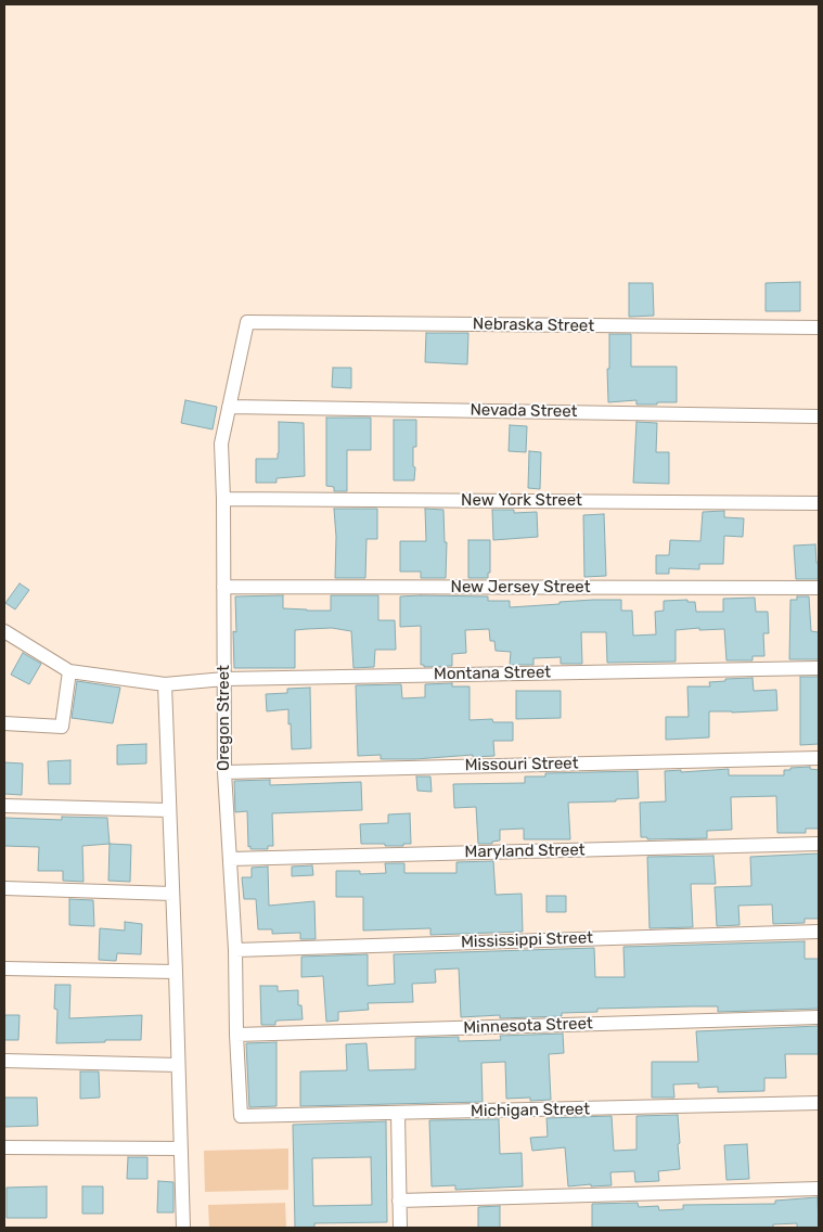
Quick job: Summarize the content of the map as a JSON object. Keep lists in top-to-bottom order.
{
  "streets": {
    "street": [
      "Nebraska Street",
      "Nevada Street",
      "New York Street",
      "New Jersey Street",
      "Montana Street",
      "Oregon Street",
      "Missouri Street",
      "Maryland Street",
      "Mississippi Street",
      "Minnesota Street",
      "Michigan Street"
    ]
  },
  "crossings": [
    ["Nebraska Street", "Oregon Street"],
    ["Nevada Street", "Oregon Street"],
    ["New York Street", "Oregon Street"],
    ["New Jersey Street", "Oregon Street"],
    ["Montana Street", "Oregon Street"],
    ["Oregon Street", "Missouri Street"],
    ["Oregon Street", "Maryland Street"],
    ["Oregon Street", "Mississippi Street"],
    ["Oregon Street", "Minnesota Street"],
    ["Oregon Street", "Michigan Street"]
  ]
}
